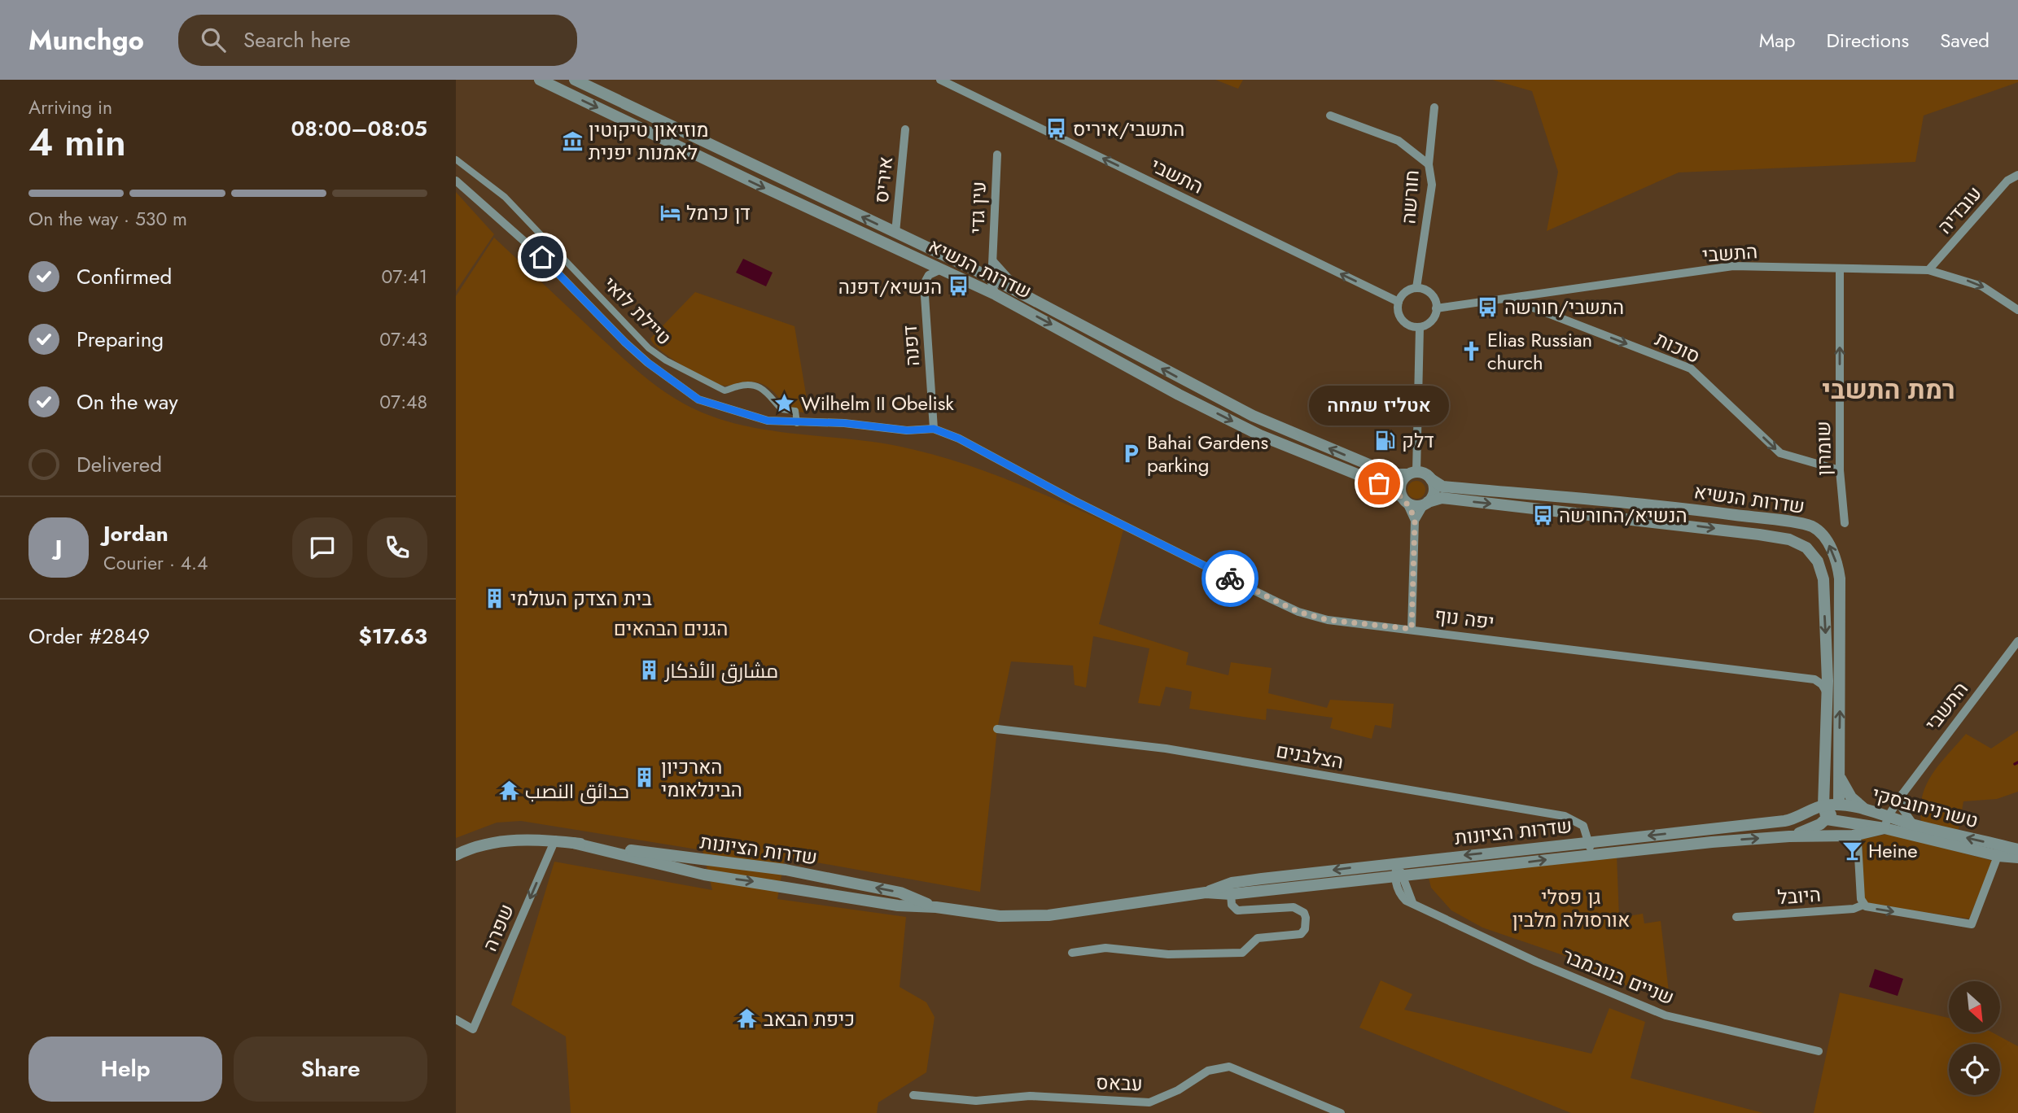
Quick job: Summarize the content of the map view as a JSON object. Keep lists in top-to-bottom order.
{
  "streets": {
    "street": [
      "התשבי",
      "איריס",
      "חורשה",
      "עין גדי",
      "עובדיה",
      "שדרות הנשיא",
      "טיילת לואי",
      "דפנה",
      "סוכות",
      "שומרון",
      "יפה נוף",
      "הצלבנים",
      "טשרניחובסקי",
      "שדרות הציונות",
      "היובל",
      "שפרה",
      "שניים בנובמבר",
      "עבאס"
    ]
  },
  "crossings": [
    ["התשבי", "חורשה"],
    ["התשבי", "עובדיה"],
    ["התשבי", "סוכות"],
    ["התשבי", "שומרון"],
    ["התשבי", "טשרניחובסקי"],
    ["איריס", "שדרות הנשיא"],
    ["עין גדי", "שדרות הנשיא"],
    ["שדרות הנשיא", "דפנה"],
    ["שדרות הנשיא", "טשרניחובסקי"],
    ["שדרות הנשיא", "שדרות הציונות"],
    ["טיילת לואי", "יפה נוף"],
    ["דפנה", "יפה נוף"],
    ["סוכות", "שומרון"],
    ["הצלבנים", "שדרות הציונות"],
    ["טשרניחובסקי", "שדרות הציונות"],
    ["שדרות הציונות", "שפרה"],
    ["שדרות הציונות", "שניים בנובמבר"]
  ],
  "one_way": ["סוכות", "שומרון", "שפרה"],
  "districts": ["רמת התשבי"],
  "parks": ["הגנים הבהאים", "גן פסלי אורסולה מלבין"],
  "places": {
    "bus stop": [
      "התשבי/איריס",
      "הנשיא/דפנה",
      "התשבי/חורשה",
      "הנשיא/החורשה"
    ],
    "museum": ["מוזיאון טיקוטין לאמנות יפנית"],
    "hotel": ["דן כרמל"],
    "church": ["Elias Russian church"],
    "place": ["Wilhelm II Obelisk"],
    "fuel station": ["דלק"],
    "parking": ["Bahai Gardens parking"],
    "other": ["אטליז שמחה"],
    "building": ["בית הצדק העולמי", "مشارق الأذكار", "הארכיון הבינלאומי"],
    "temple": ["حدائق النصب", "כיפת הבאב"],
    "bar": ["Heine"]
  },
  "north": "bottom right",
  "page": {
    "header": "Munchgo",
    "search": "Search here",
    "nav": ["Map", "Directions", "Saved"],
    "heading": ["4 min", "Arriving in", "08:00–08:05"],
    "panel": [
      "Jordan",
      "Courier · 4.4",
      "Order #2849",
      "$17.63"
    ],
    "bar": "On the way · 530 m",
    "list": [
      ["Confirmed", "07:41"],
      ["Preparing", "07:43"],
      ["On the way", "07:48"],
      "Delivered"
    ],
    "bubble": "אטליז שמחה",
    "round": "J",
    "buttons": ["Help", "Share"]
  }
}
